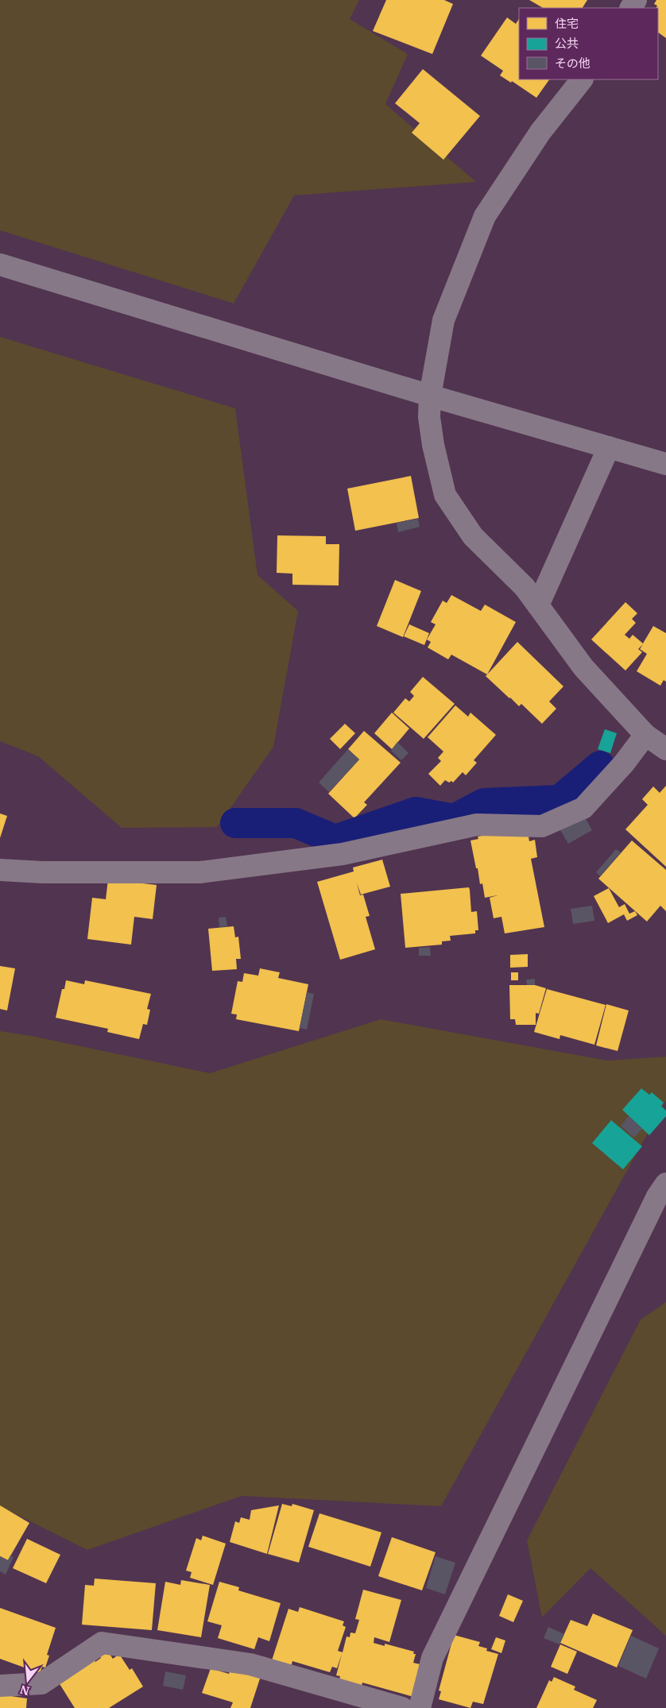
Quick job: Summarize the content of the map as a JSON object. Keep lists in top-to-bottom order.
{
  "legend": ["住宅", "公共", "その他"],
  "north": "bottom"
}
